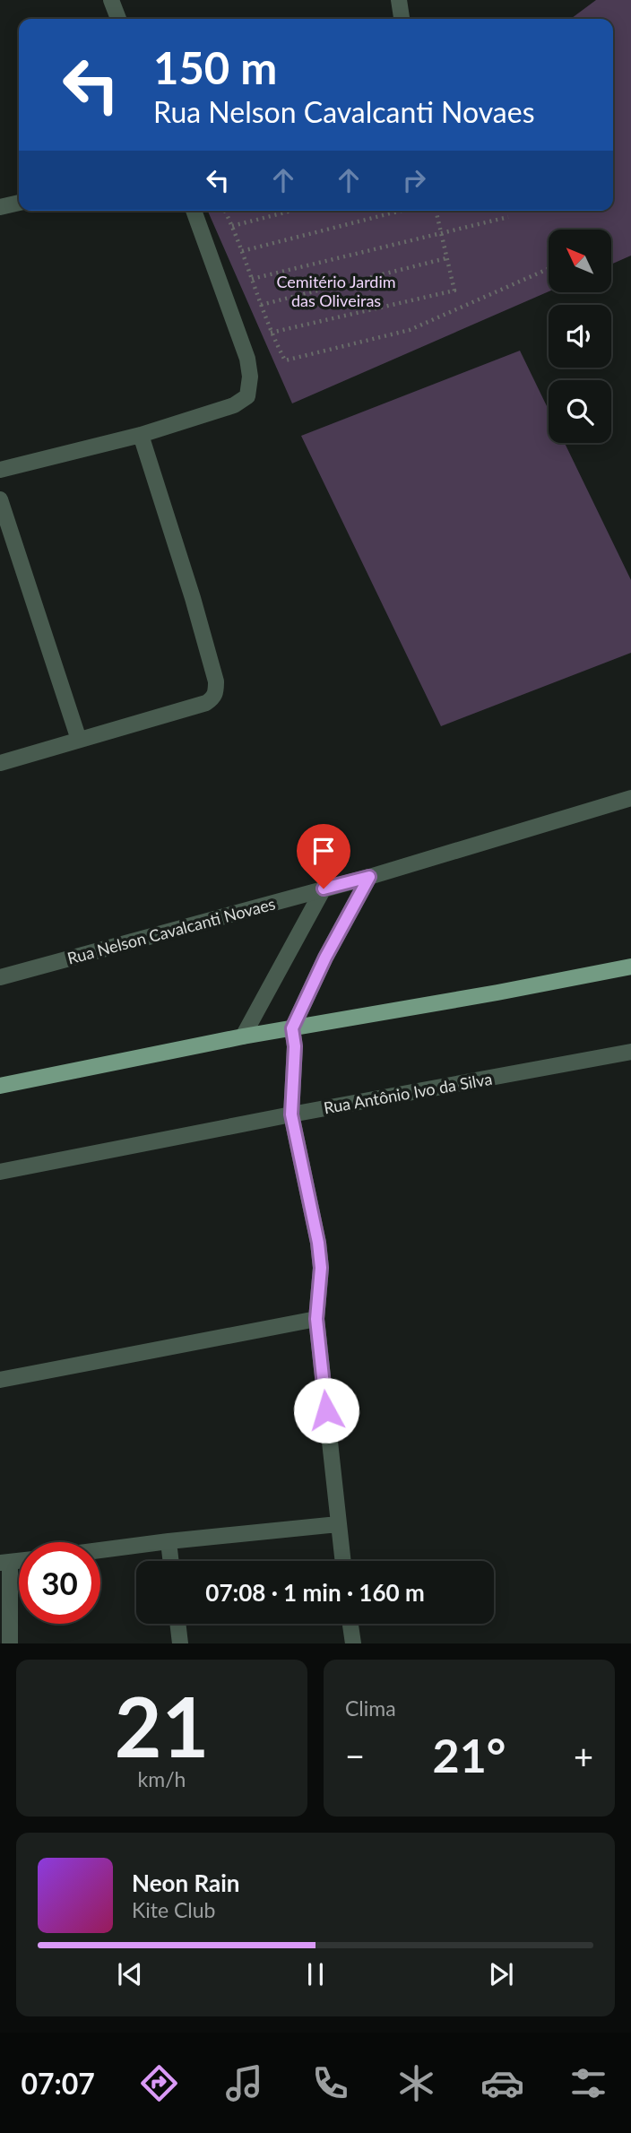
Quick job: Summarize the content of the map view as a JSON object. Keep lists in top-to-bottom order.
{
  "streets": {
    "street": ["Rua Nelson Cavalcanti Novaes", "Rua Antônio Ivo da Silva"]
  },
  "parks": ["Cemitério Jardim das Oliveiras"],
  "north": "top left",
  "page": {
    "turn": ["150 m", "Rua Nelson Cavalcanti Novaes"],
    "limit": "30",
    "trip": "07:08 · 1 min · 160 m",
    "tile": [
      ["21", "km/h"],
      "Clima"
    ],
    "heat": ["−", "21°", "+"],
    "song": ["Neon Rain", "Kite Club"],
    "tabs": "07:07"
  }
}
